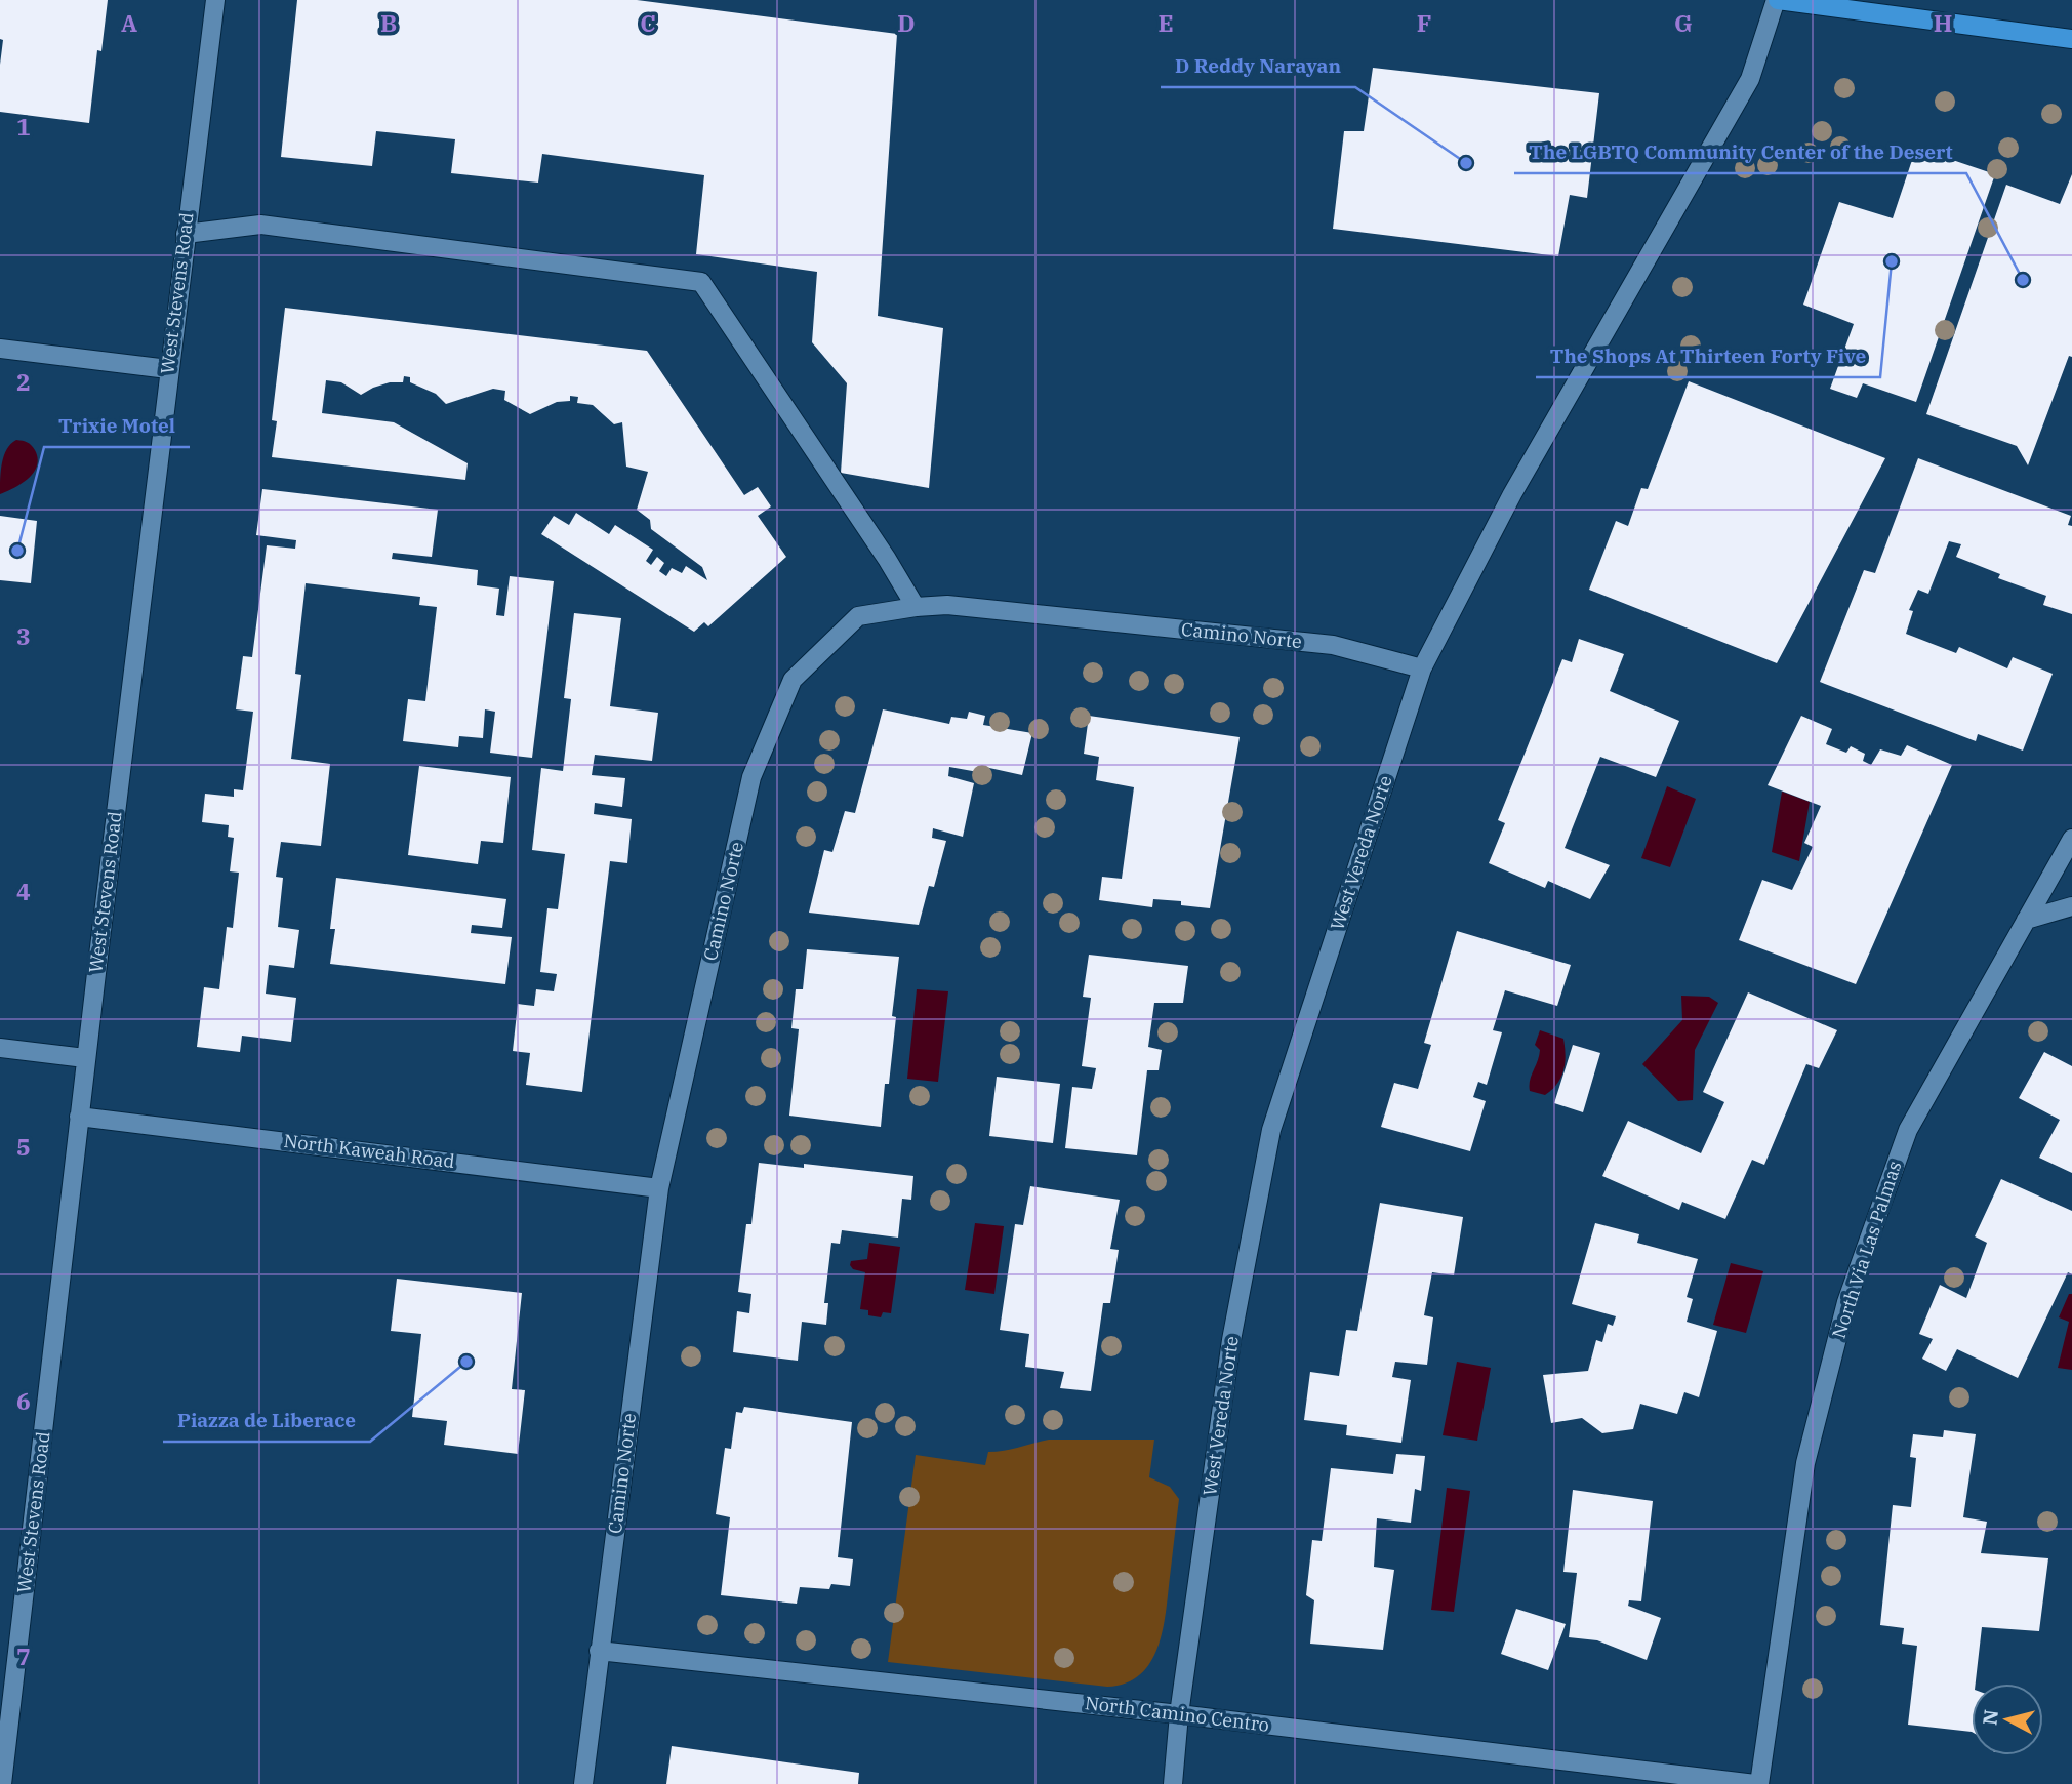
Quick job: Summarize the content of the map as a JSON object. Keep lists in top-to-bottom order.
{
  "streets": {
    "street": [
      "West Stevens Road",
      "Camino Norte",
      "West Vereda Norte",
      "North Kaweah Road",
      "North Via Las Palmas",
      "North Camino Centro"
    ]
  },
  "crossings": [
    ["West Stevens Road", "North Kaweah Road"],
    ["Camino Norte", "West Vereda Norte"],
    ["Camino Norte", "North Kaweah Road"],
    ["Camino Norte", "North Camino Centro"],
    ["West Vereda Norte", "North Camino Centro"],
    ["North Via Las Palmas", "North Camino Centro"]
  ],
  "places": [
    "D Reddy Narayan",
    "The Shops At Thirteen Forty Five",
    "The LGBTQ Community Center of the Desert",
    "Trixie Motel",
    "Piazza de Liberace"
  ],
  "north": "left",
  "grid": {
    "columns": [
      "A",
      "B",
      "C",
      "D",
      "E",
      "F",
      "G",
      "H"
    ],
    "rows": [
      "1",
      "2",
      "3",
      "4",
      "5",
      "6",
      "7"
    ]
  }
}
